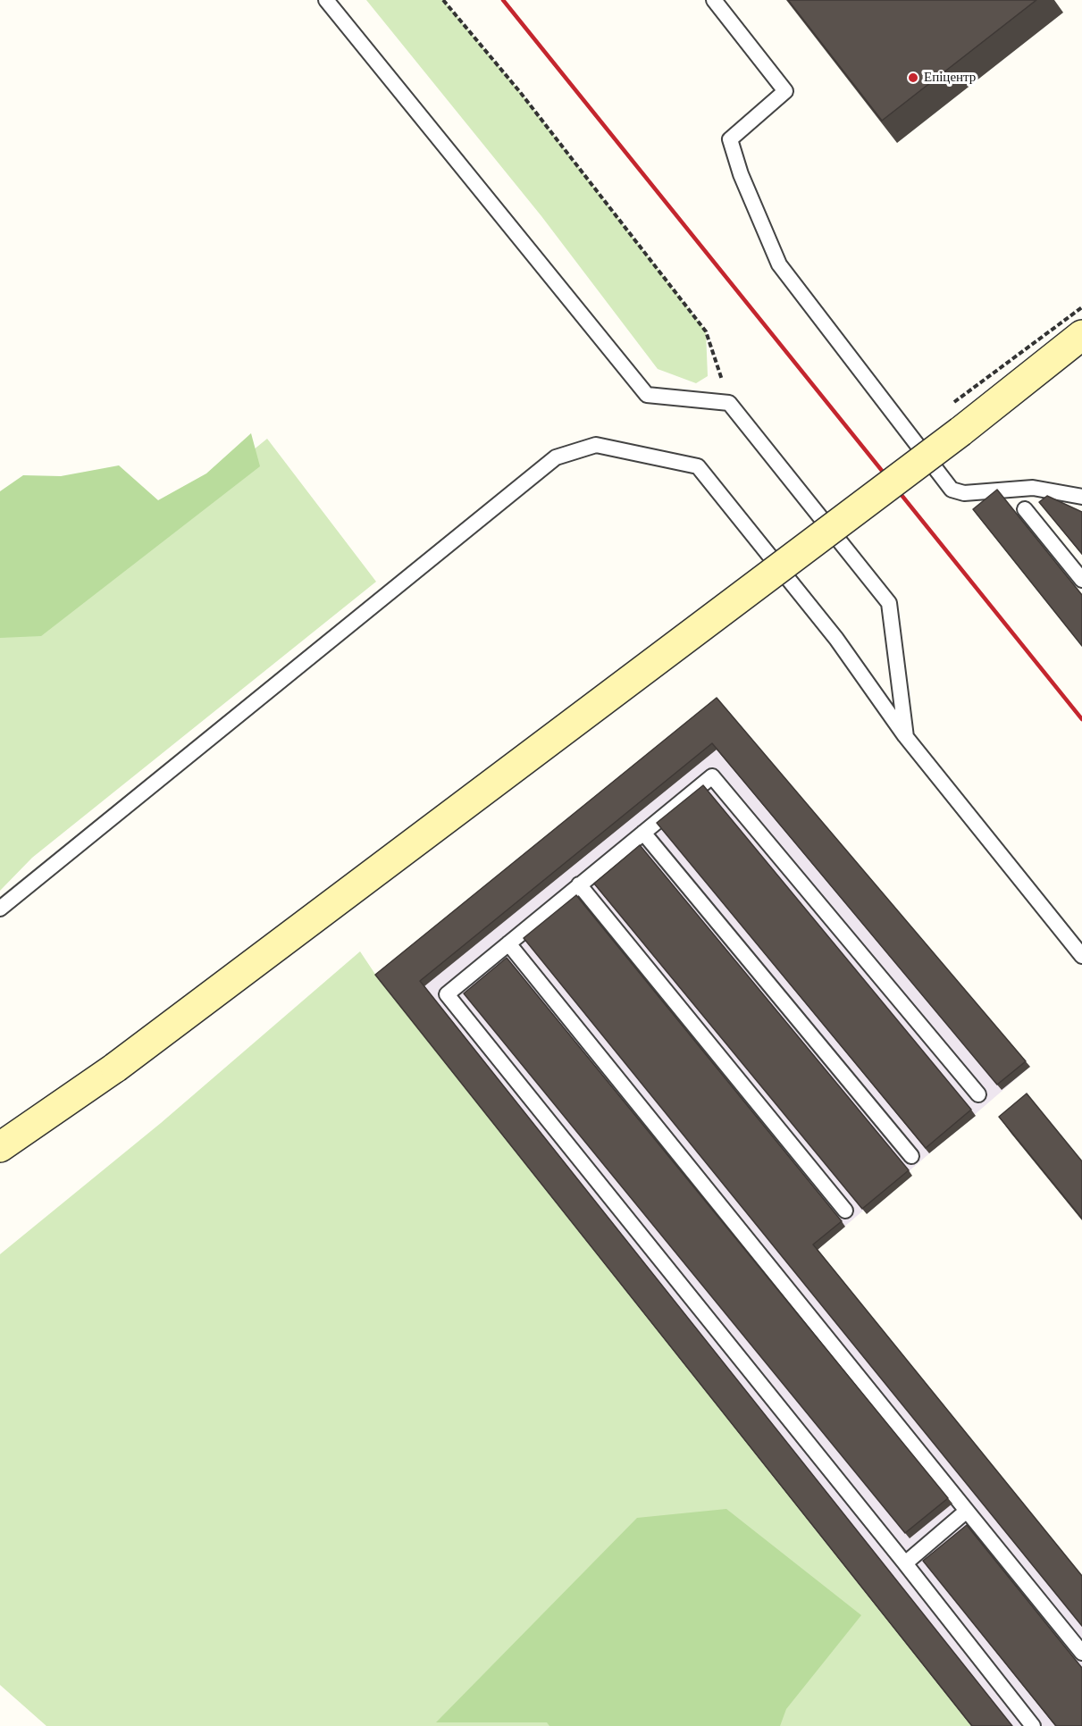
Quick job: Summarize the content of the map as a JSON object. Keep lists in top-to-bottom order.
{
  "places": ["Епіцентр"]
}
